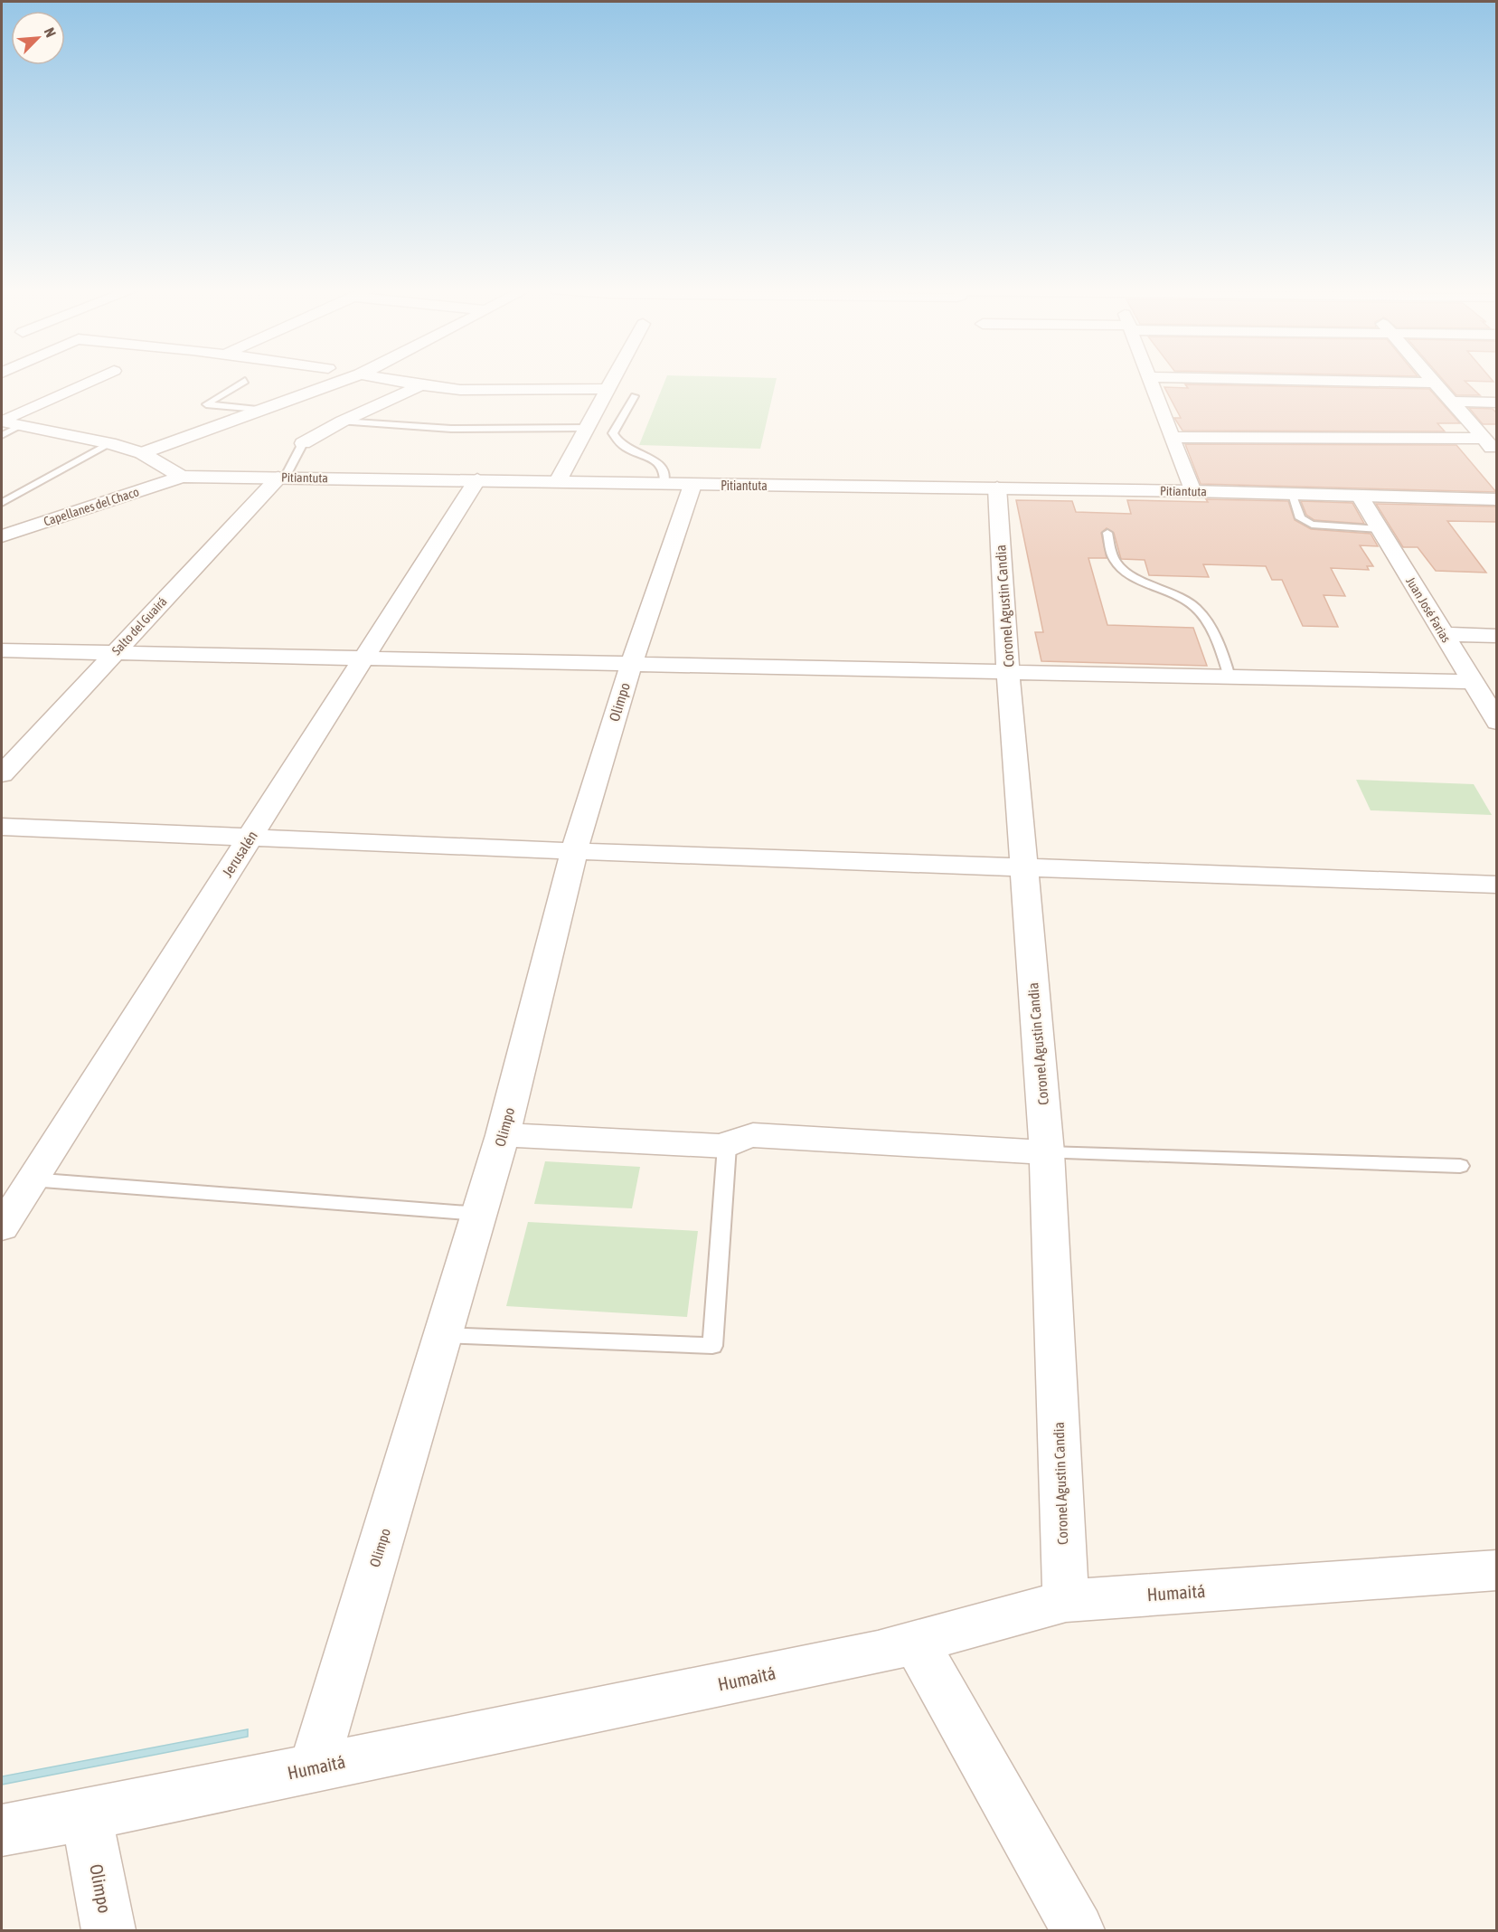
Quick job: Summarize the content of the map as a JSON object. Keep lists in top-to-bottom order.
{
  "streets": {
    "street": [
      "Pitiantuta",
      "Capellanes del Chaco",
      "Coronel Agustin Candia",
      "Juan José Farias",
      "Salto del Guairá",
      "Olimpo",
      "Jerusalén",
      "Humaitá"
    ]
  },
  "crossings": [
    ["Pitiantuta", "Capellanes del Chaco"],
    ["Pitiantuta", "Coronel Agustin Candia"],
    ["Pitiantuta", "Juan José Farias"],
    ["Pitiantuta", "Salto del Guairá"],
    ["Pitiantuta", "Olimpo"],
    ["Pitiantuta", "Jerusalén"],
    ["Coronel Agustin Candia", "Humaitá"],
    ["Olimpo", "Humaitá"]
  ],
  "north": "top right"
}
